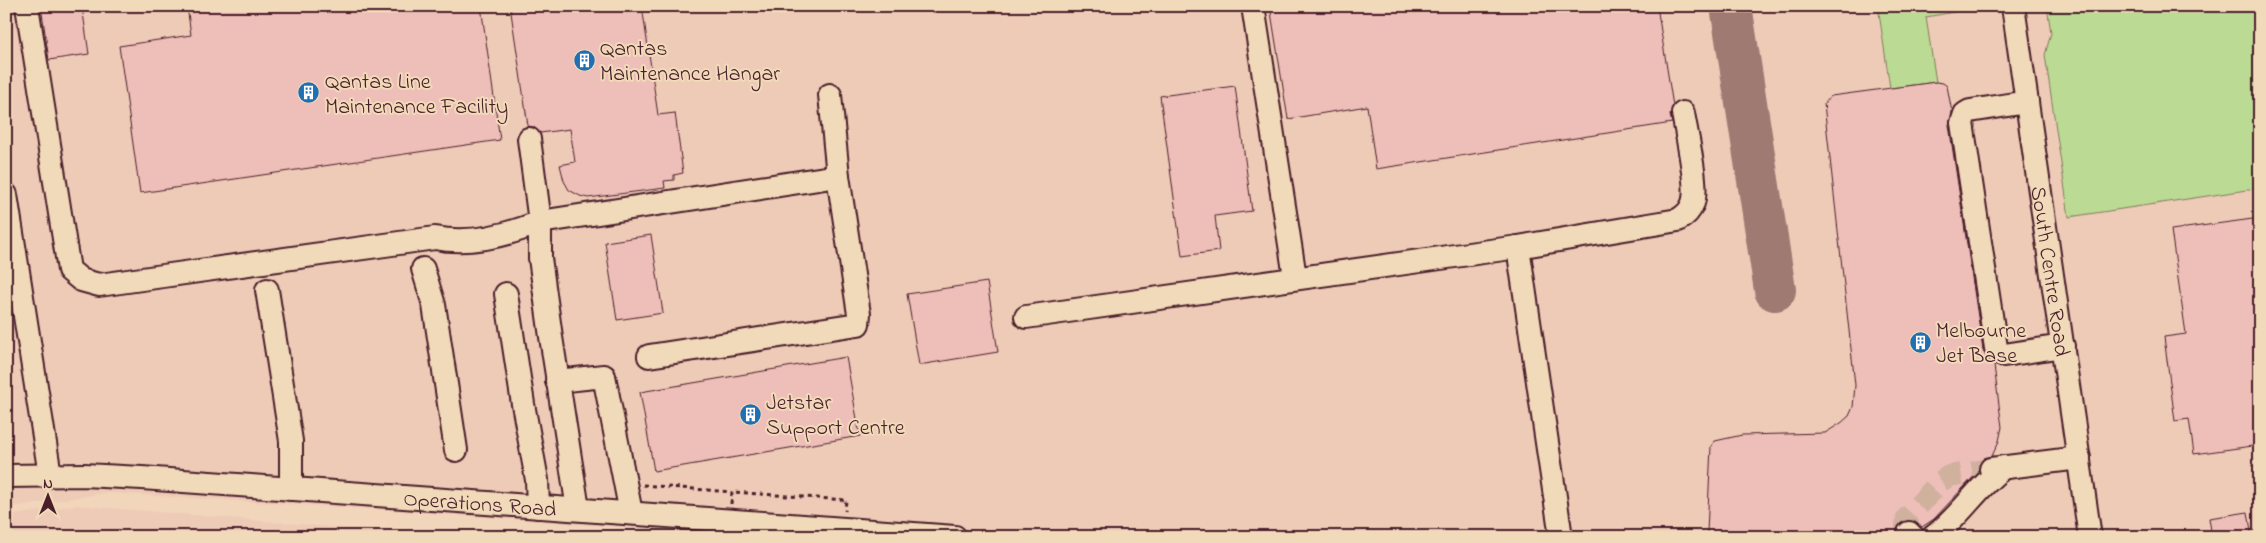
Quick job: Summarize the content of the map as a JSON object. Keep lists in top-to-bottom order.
{
  "streets": {
    "street": ["South Centre Road", "Operations Road"]
  },
  "places": {
    "building": [
      "Qantas Maintenance Hangar",
      "Qantas Line Maintenance Facility",
      "Melbourne Jet Base",
      "Jetstar Support Centre"
    ]
  },
  "north": "top"
}
